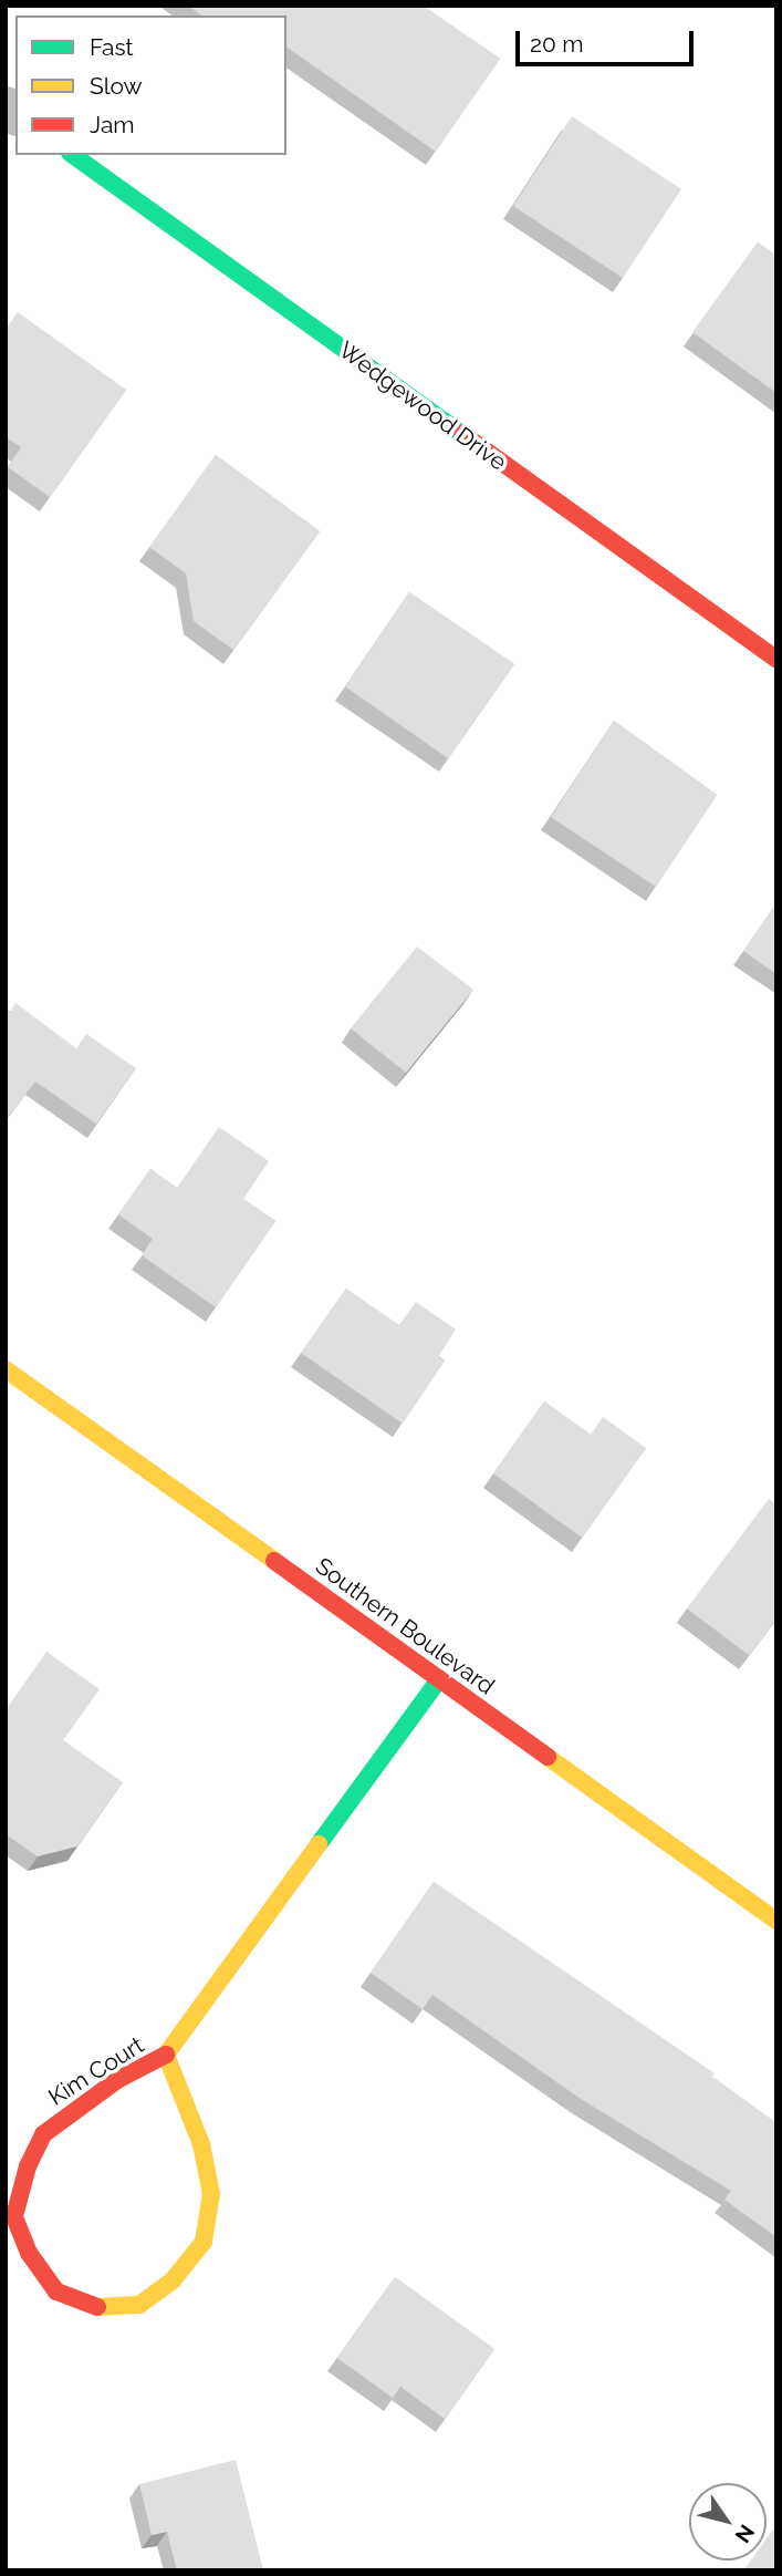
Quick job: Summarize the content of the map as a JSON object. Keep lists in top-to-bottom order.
{
  "streets": {
    "street": ["Wedgewood Drive", "Southern Boulevard", "Kim Court"]
  },
  "crossings": [
    ["Southern Boulevard", "Kim Court"]
  ],
  "legend": ["Fast", "Slow", "Jam"],
  "scale_bar": "20 m",
  "north": "bottom right"
}
